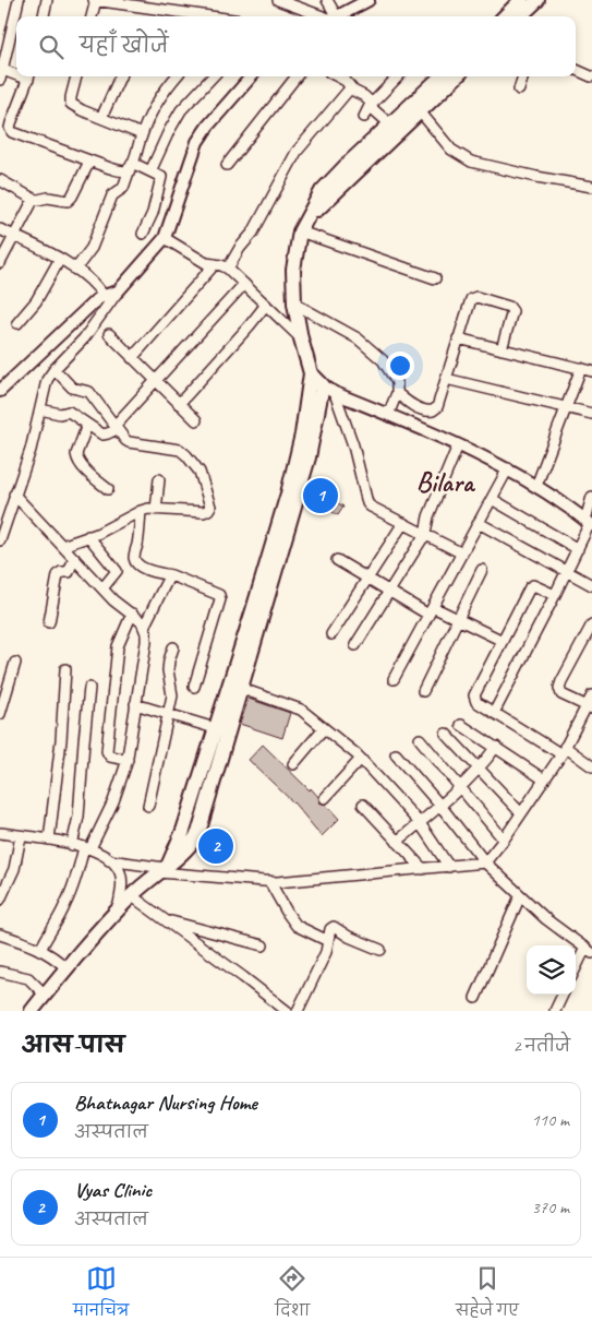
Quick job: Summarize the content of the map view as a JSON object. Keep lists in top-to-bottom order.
{
  "districts": ["Bilara"],
  "page": {
    "search": "यहाँ खोजें",
    "pins": ["1", "2"],
    "heading": ["आस-पास", "2 नतीजे"],
    "list": [
      {
        "mark": "1",
        "name": "Bhatnagar Nursing Home",
        "note": "अस्पताल",
        "value": "110 m"
      },
      {
        "mark": "2",
        "name": "Vyas Clinic",
        "note": "अस्पताल",
        "value": "370 m"
      }
    ],
    "nav": ["मानचित्र", "दिशा", "सहेजे गए"]
  }
}
